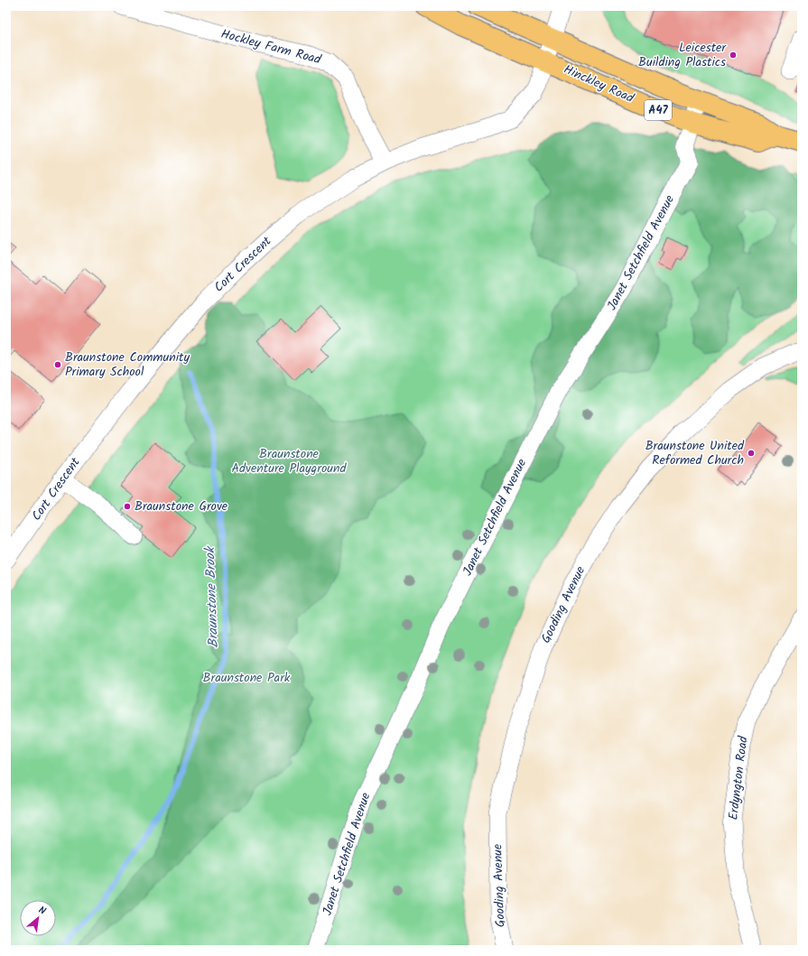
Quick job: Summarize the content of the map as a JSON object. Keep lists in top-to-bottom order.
{
  "streets": {
    "main road": ["Hinckley Road", "A47"],
    "street": [
      "Hockley Farm Road",
      "Janet Setchfield Avenue",
      "Cort Crescent",
      "Gooding Avenue",
      "Erdyngton Road"
    ]
  },
  "crossings": [
    ["Hockley Farm Road", "Cort Crescent"],
    ["Hinckley Road", "Janet Setchfield Avenue"],
    ["Hinckley Road", "Cort Crescent"]
  ],
  "water": ["Braunstone Brook"],
  "parks": ["Braunstone Adventure Playground", "Braunstone Park"],
  "places": [
    "Leicester Building Plastics",
    "Braunstone Community Primary School",
    "Braunstone United Reformed Church",
    "Braunstone Grove"
  ],
  "north": "top right"
}
